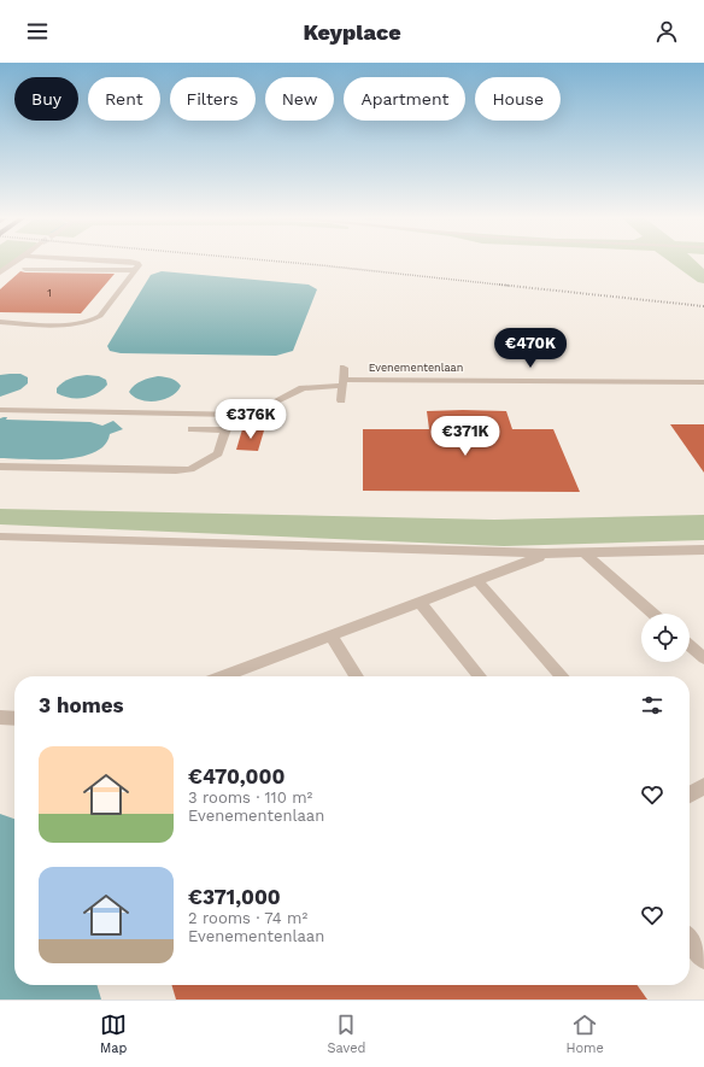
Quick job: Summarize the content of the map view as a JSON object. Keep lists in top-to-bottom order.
{
  "streets": {
    "street": ["Evenementenlaan"]
  },
  "house_numbers": ["1"],
  "page": {
    "header": "Keyplace",
    "chip": [
      "Buy",
      "Rent",
      "Filters",
      "New",
      "Apartment",
      "House"
    ],
    "price": ["€470K", "€376K", "€371K"],
    "heading": "3 homes",
    "list": [
      {
        "name": "€470,000",
        "note": "3 rooms · 110 m² · Evenementenlaan"
      },
      {
        "name": "€371,000",
        "note": "2 rooms · 74 m² · Evenementenlaan"
      }
    ],
    "tabs": ["Map", "Saved", "Home"]
  }
}
